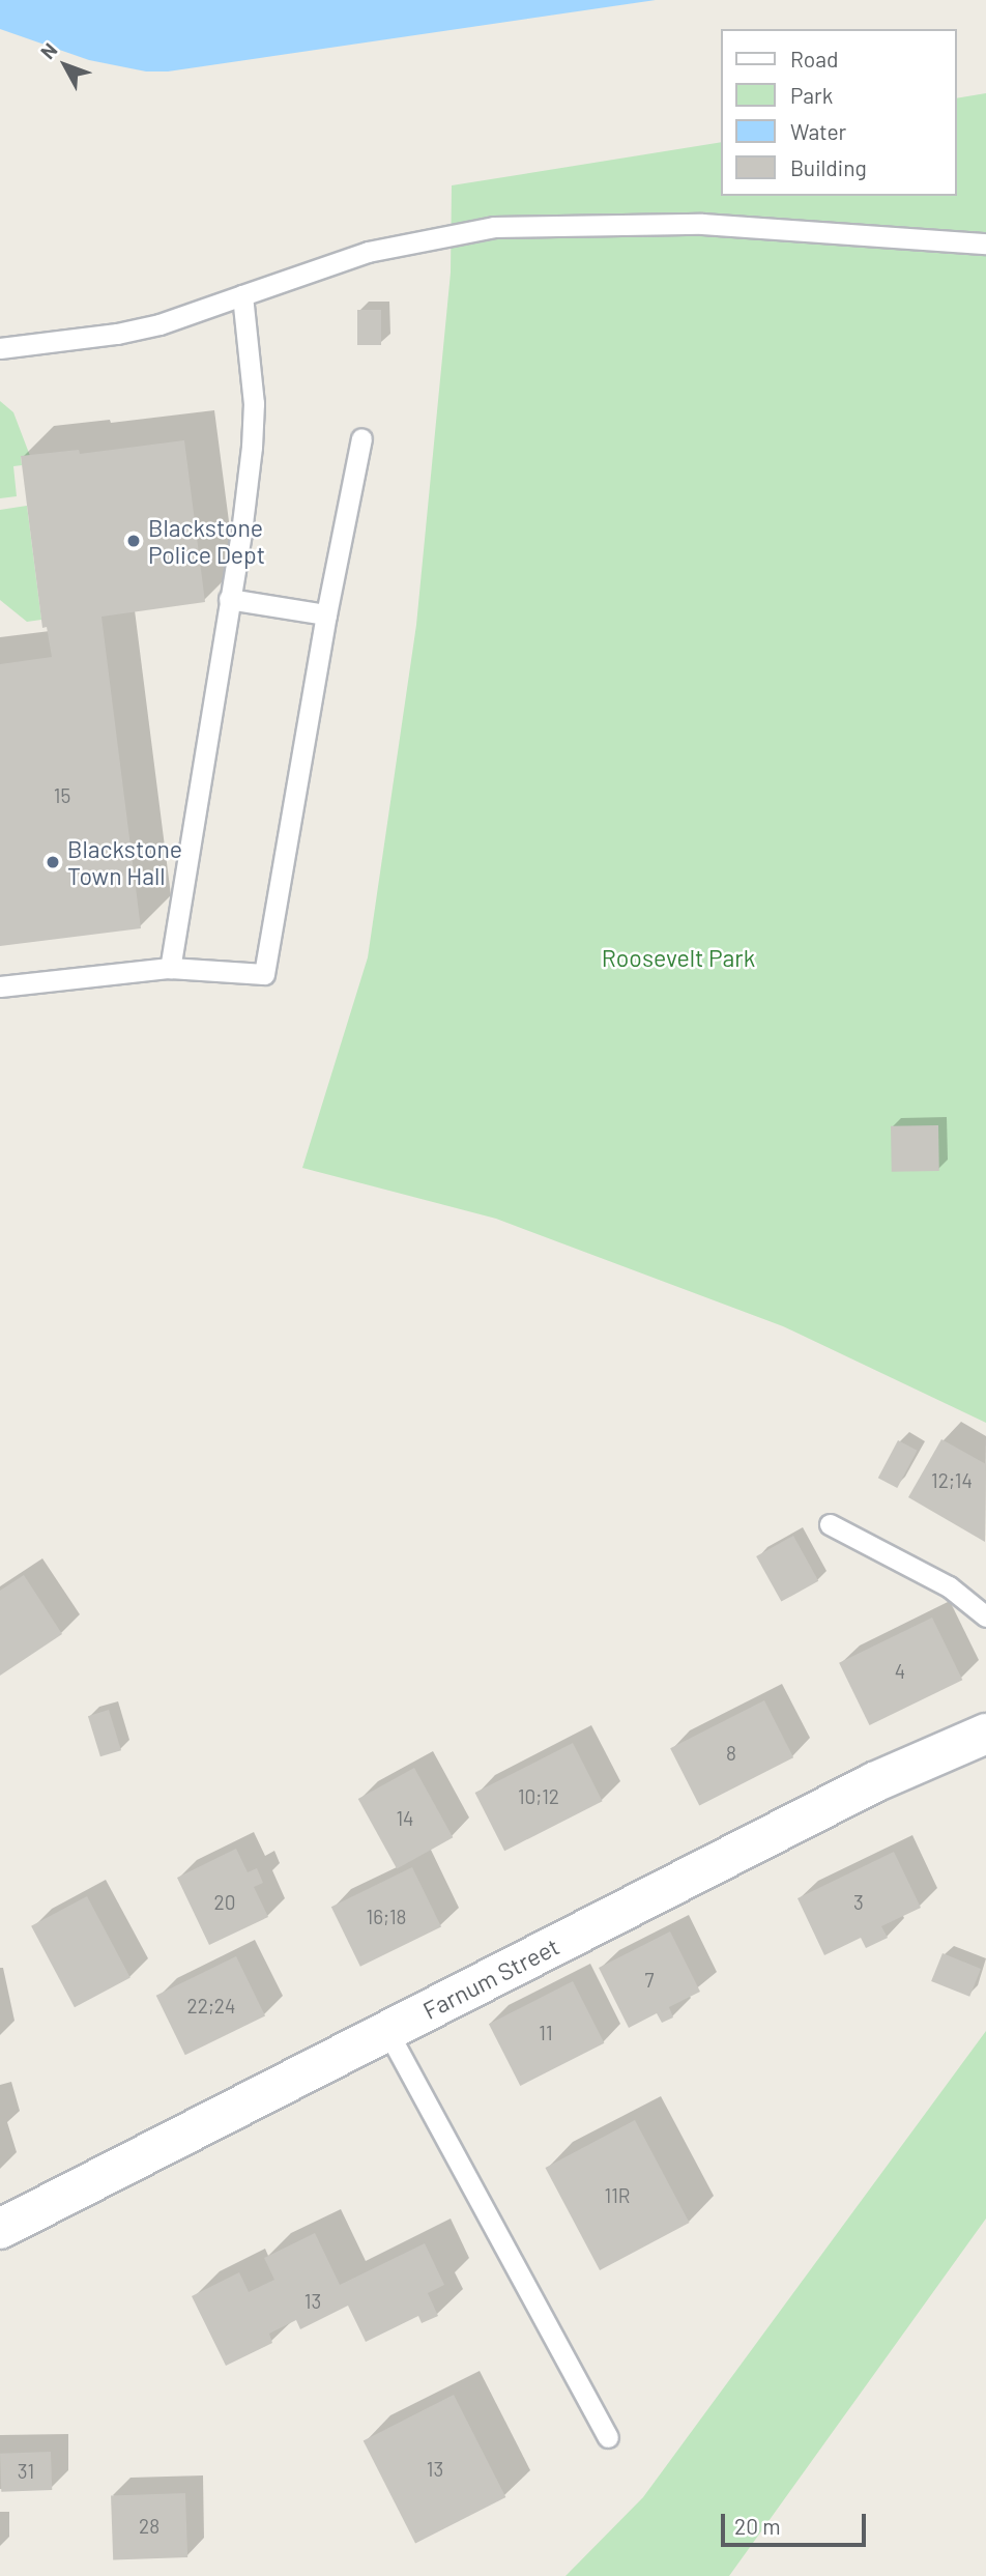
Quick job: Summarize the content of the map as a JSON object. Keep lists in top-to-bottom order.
{
  "streets": {
    "street": ["Farnum Street"]
  },
  "parks": ["Roosevelt Park"],
  "places": ["Blackstone Police Dept", "Blackstone Town Hall"],
  "house_numbers": [
    "15",
    "12;14",
    "4",
    "8",
    "10;12",
    "14",
    "20",
    "3",
    "16;18",
    "7",
    "22;24",
    "11",
    "11R",
    "13",
    "13",
    "31",
    "28"
  ],
  "legend": [
    "Road",
    "Park",
    "Water",
    "Building"
  ],
  "scale_bar": "20 m",
  "north": "top left"
}
